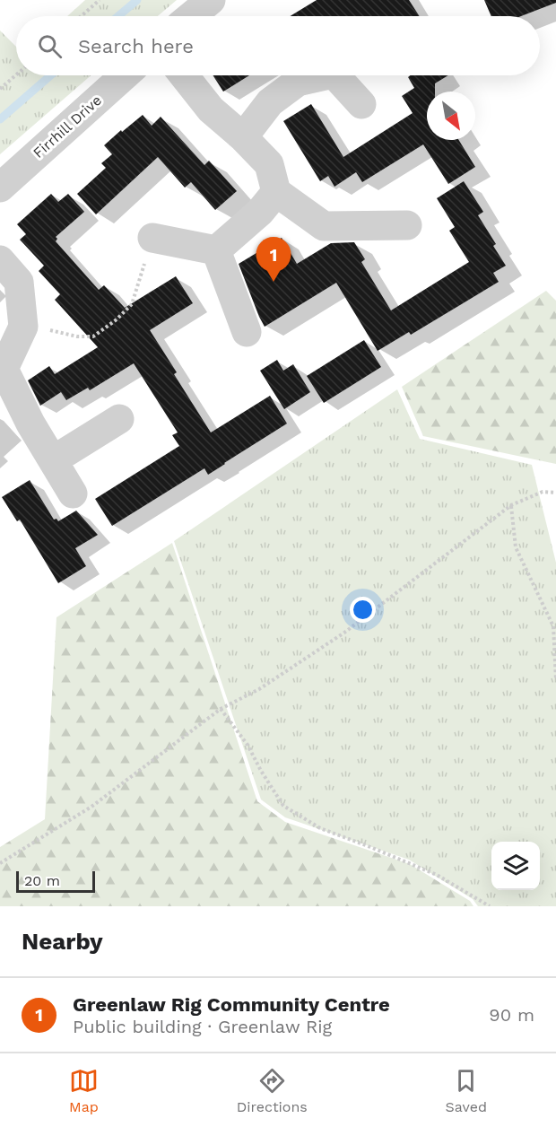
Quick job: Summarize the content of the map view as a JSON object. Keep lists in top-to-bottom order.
{
  "streets": {
    "street": ["Firrhill Drive"]
  },
  "scale_bar": "20 m",
  "north": "bottom right",
  "page": {
    "search": "Search here",
    "pins": "1",
    "scale": "20 m",
    "heading": "Nearby",
    "list": [
      {
        "mark": "1",
        "name": "Greenlaw Rig Community Centre",
        "note": "Public building · Greenlaw Rig",
        "value": "90 m"
      }
    ],
    "nav": ["Map", "Directions", "Saved"]
  }
}
